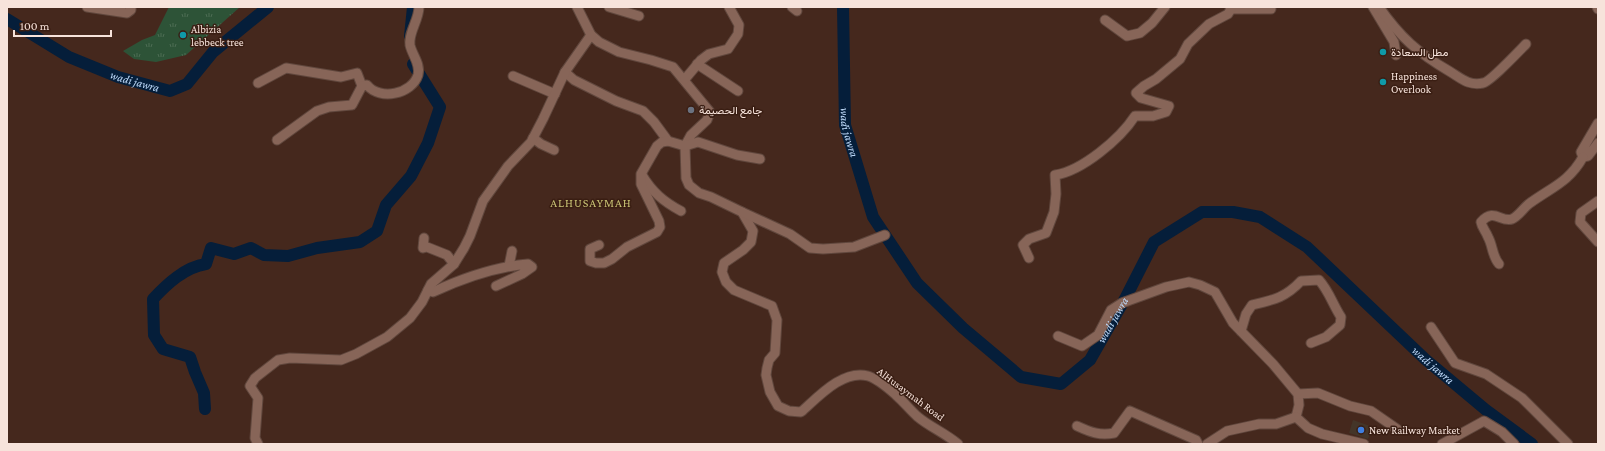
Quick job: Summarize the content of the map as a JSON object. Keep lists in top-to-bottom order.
{
  "streets": {
    "street": ["AlHusaymah Road"]
  },
  "districts": ["ALHUSAYMAH"],
  "water": ["wadi jawra"],
  "places": [
    "Albizia lebbeck tree",
    "مطل السعادة",
    "Happiness Overlook",
    "جامع الحصيمة",
    "New Railway Market"
  ],
  "scale_bar": "100 m"
}
